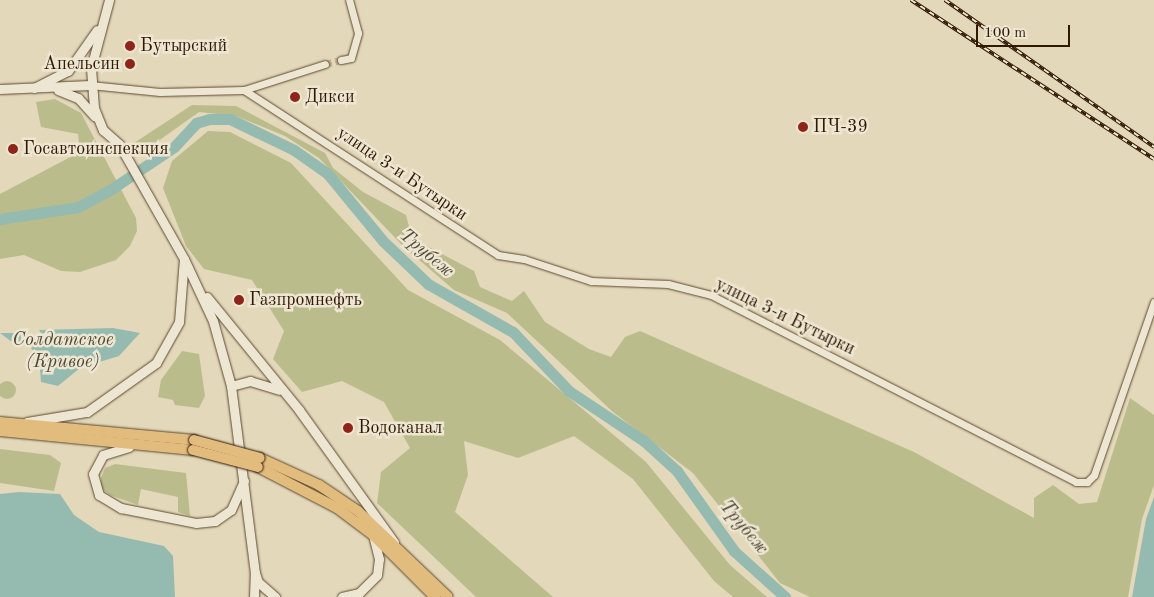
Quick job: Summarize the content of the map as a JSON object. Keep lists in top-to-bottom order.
{
  "streets": {
    "street": ["улица 3-и Бутырки"]
  },
  "water": ["Трубеж", "Солдатское (Кривое)"],
  "places": [
    "Бутырский",
    "Апельсин",
    "Дикси",
    "ПЧ-39",
    "Госавтоинспекция",
    "Газпромнефть",
    "Водоканал"
  ],
  "scale_bar": "100 m"
}
